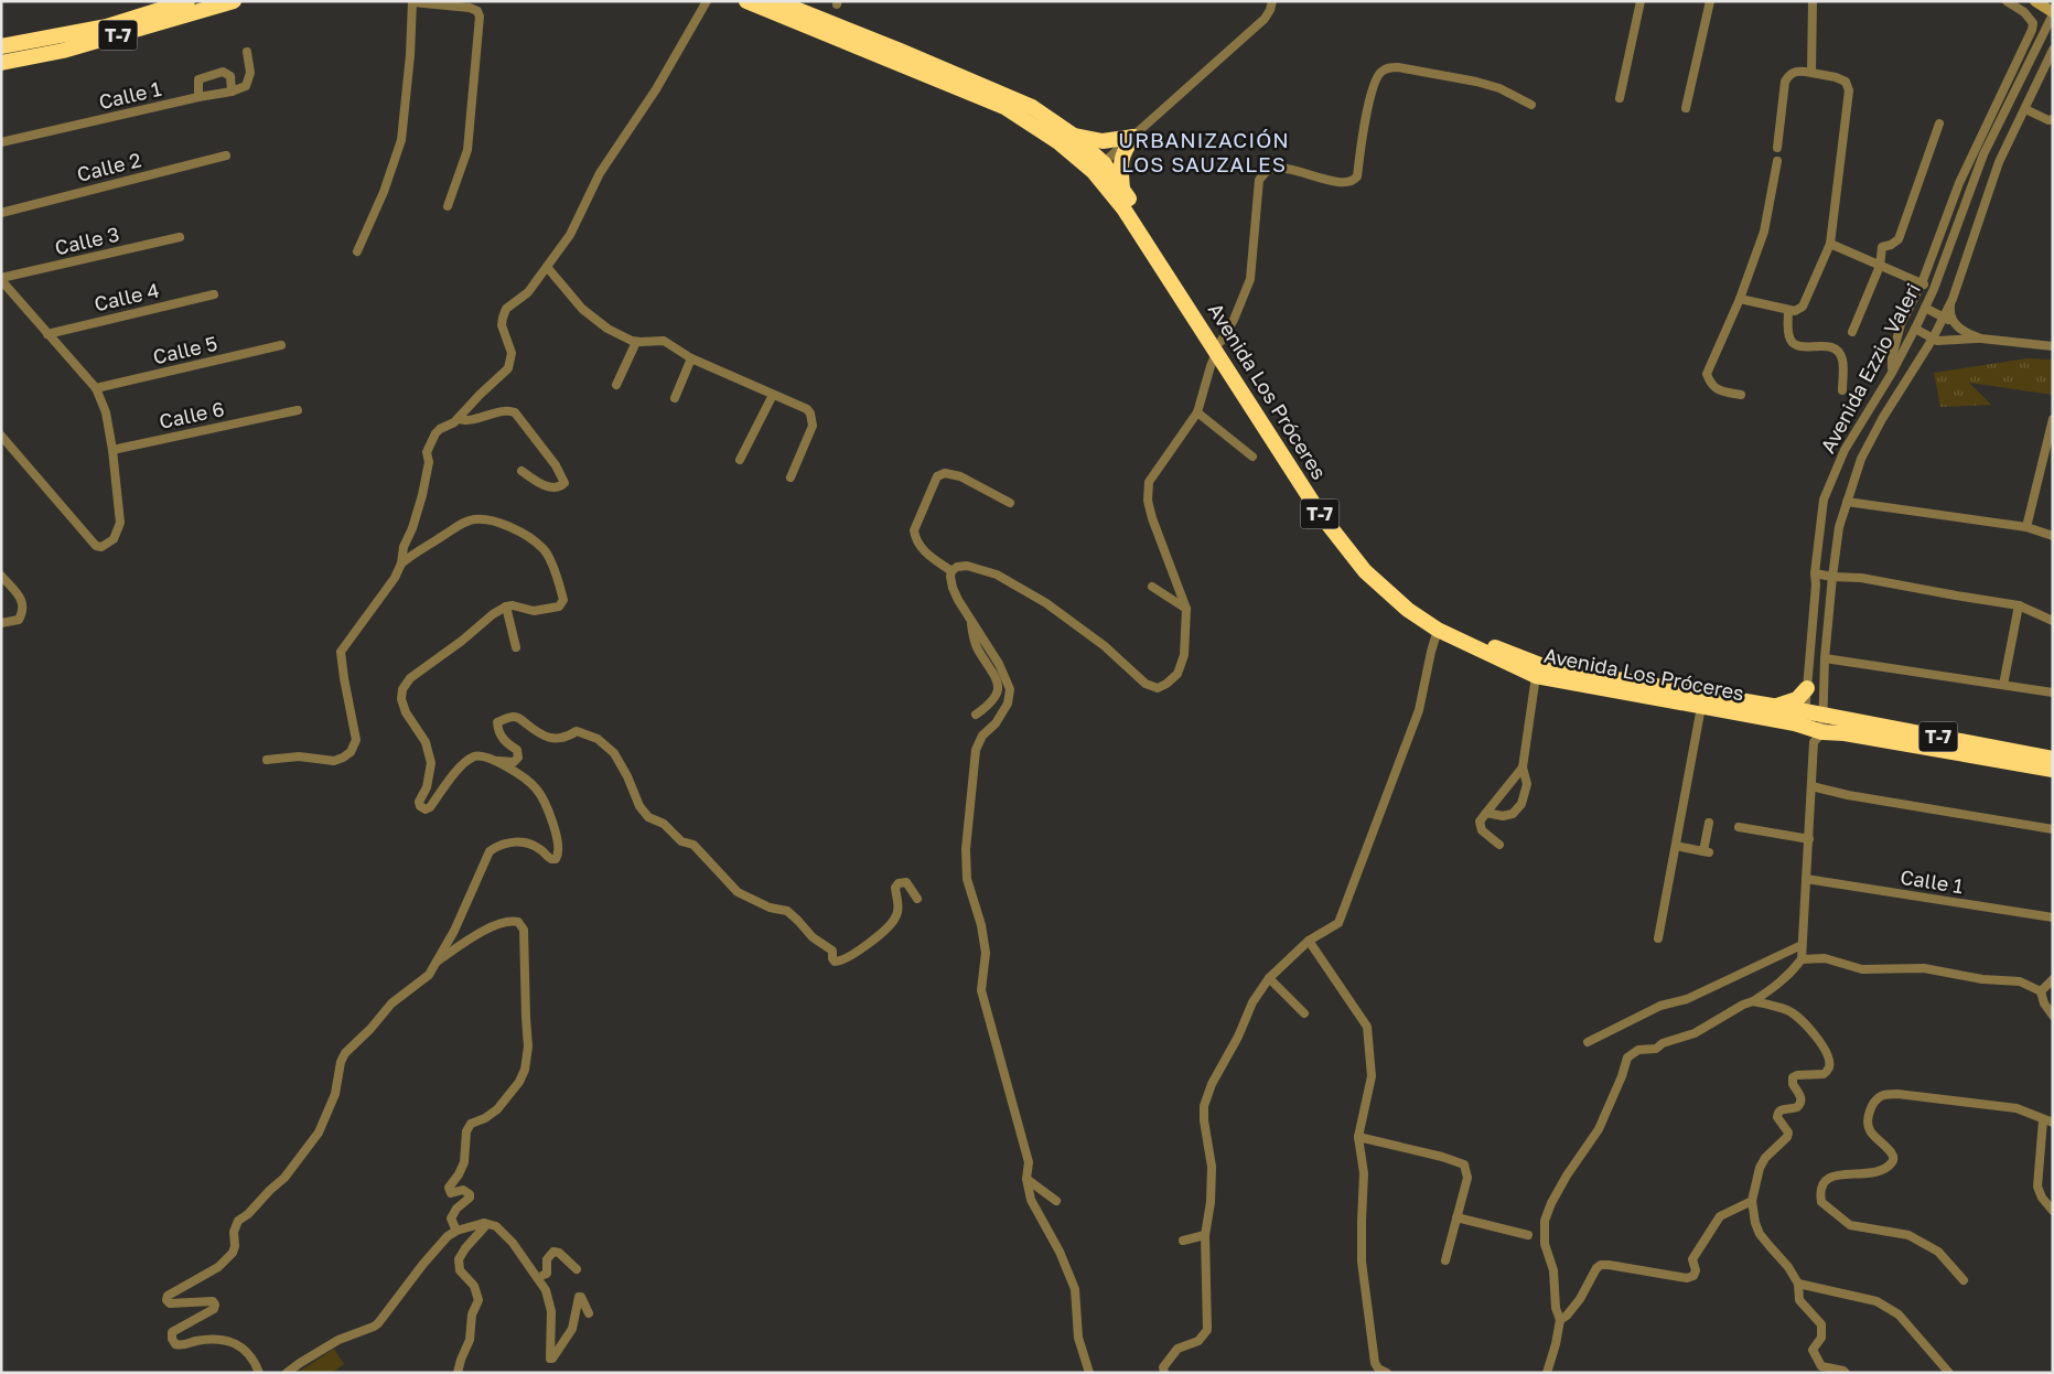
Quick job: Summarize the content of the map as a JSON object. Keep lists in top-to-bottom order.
{
  "streets": {
    "highway": ["T-7", "Avenida Los Próceres"],
    "street": [
      "Calle 1",
      "Calle 2",
      "Calle 3",
      "Calle 4",
      "Calle 5",
      "Avenida Ezzio Valeri",
      "Calle 6"
    ]
  },
  "crossings": [
    ["T-7", "Avenida Los Próceres"],
    ["Calle 1", "Avenida Ezzio Valeri"],
    ["Avenida Ezzio Valeri", "Avenida Los Próceres"]
  ],
  "districts": ["URBANIZACIÓN LOS SAUZALES"]
}
